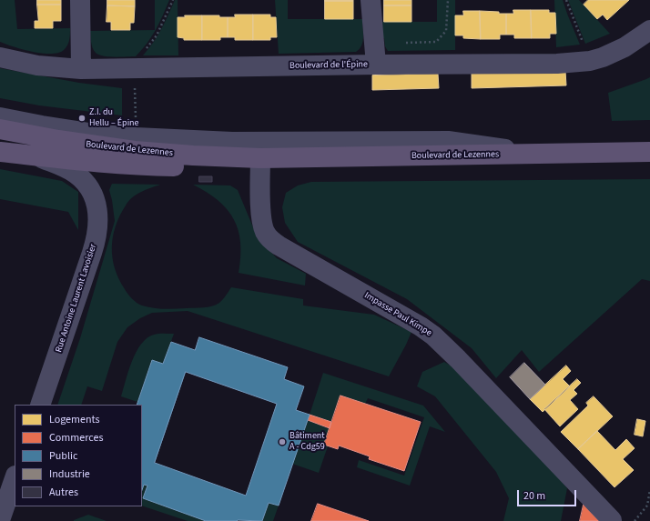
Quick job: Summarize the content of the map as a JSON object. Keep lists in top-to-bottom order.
{
  "streets": {
    "main road": ["Boulevard de Lezennes"],
    "street": ["Boulevard de l'Épine", "Rue Antoine Laurent Lavoisier", "Impasse Paul Kimpe"]
  },
  "crossings": [
    ["Boulevard de Lezennes", "Rue Antoine Laurent Lavoisier"],
    ["Boulevard de Lezennes", "Impasse Paul Kimpe"]
  ],
  "places": ["Z.I. du Hellu – Épine", "Bâtiment A - Cdg59"],
  "legend": [
    "Logements",
    "Commerces",
    "Public",
    "Industrie",
    "Autres"
  ],
  "scale_bar": "20 m"
}
